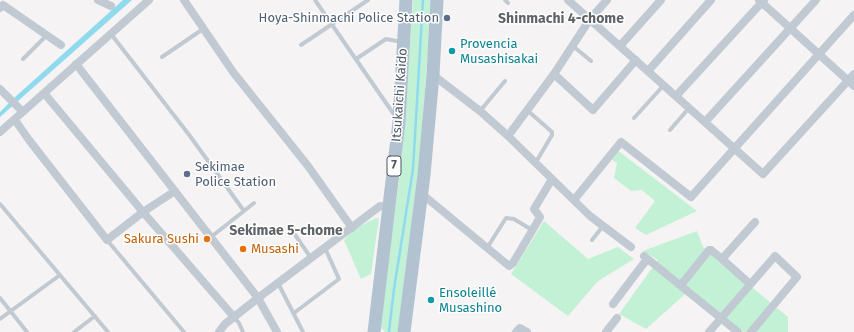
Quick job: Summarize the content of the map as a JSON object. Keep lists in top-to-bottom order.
{
  "streets": {
    "main road": ["Itsukaichi Kaido", "7"]
  },
  "districts": ["Shinmachi 4-chome", "Sekimae 5-chome"],
  "places": [
    "Hoya-Shinmachi Police Station",
    "Provencia Musashisakai",
    "Sekimae Police Station",
    "Sakura Sushi",
    "Musashi",
    "Ensoleillé Musashino"
  ]
}
